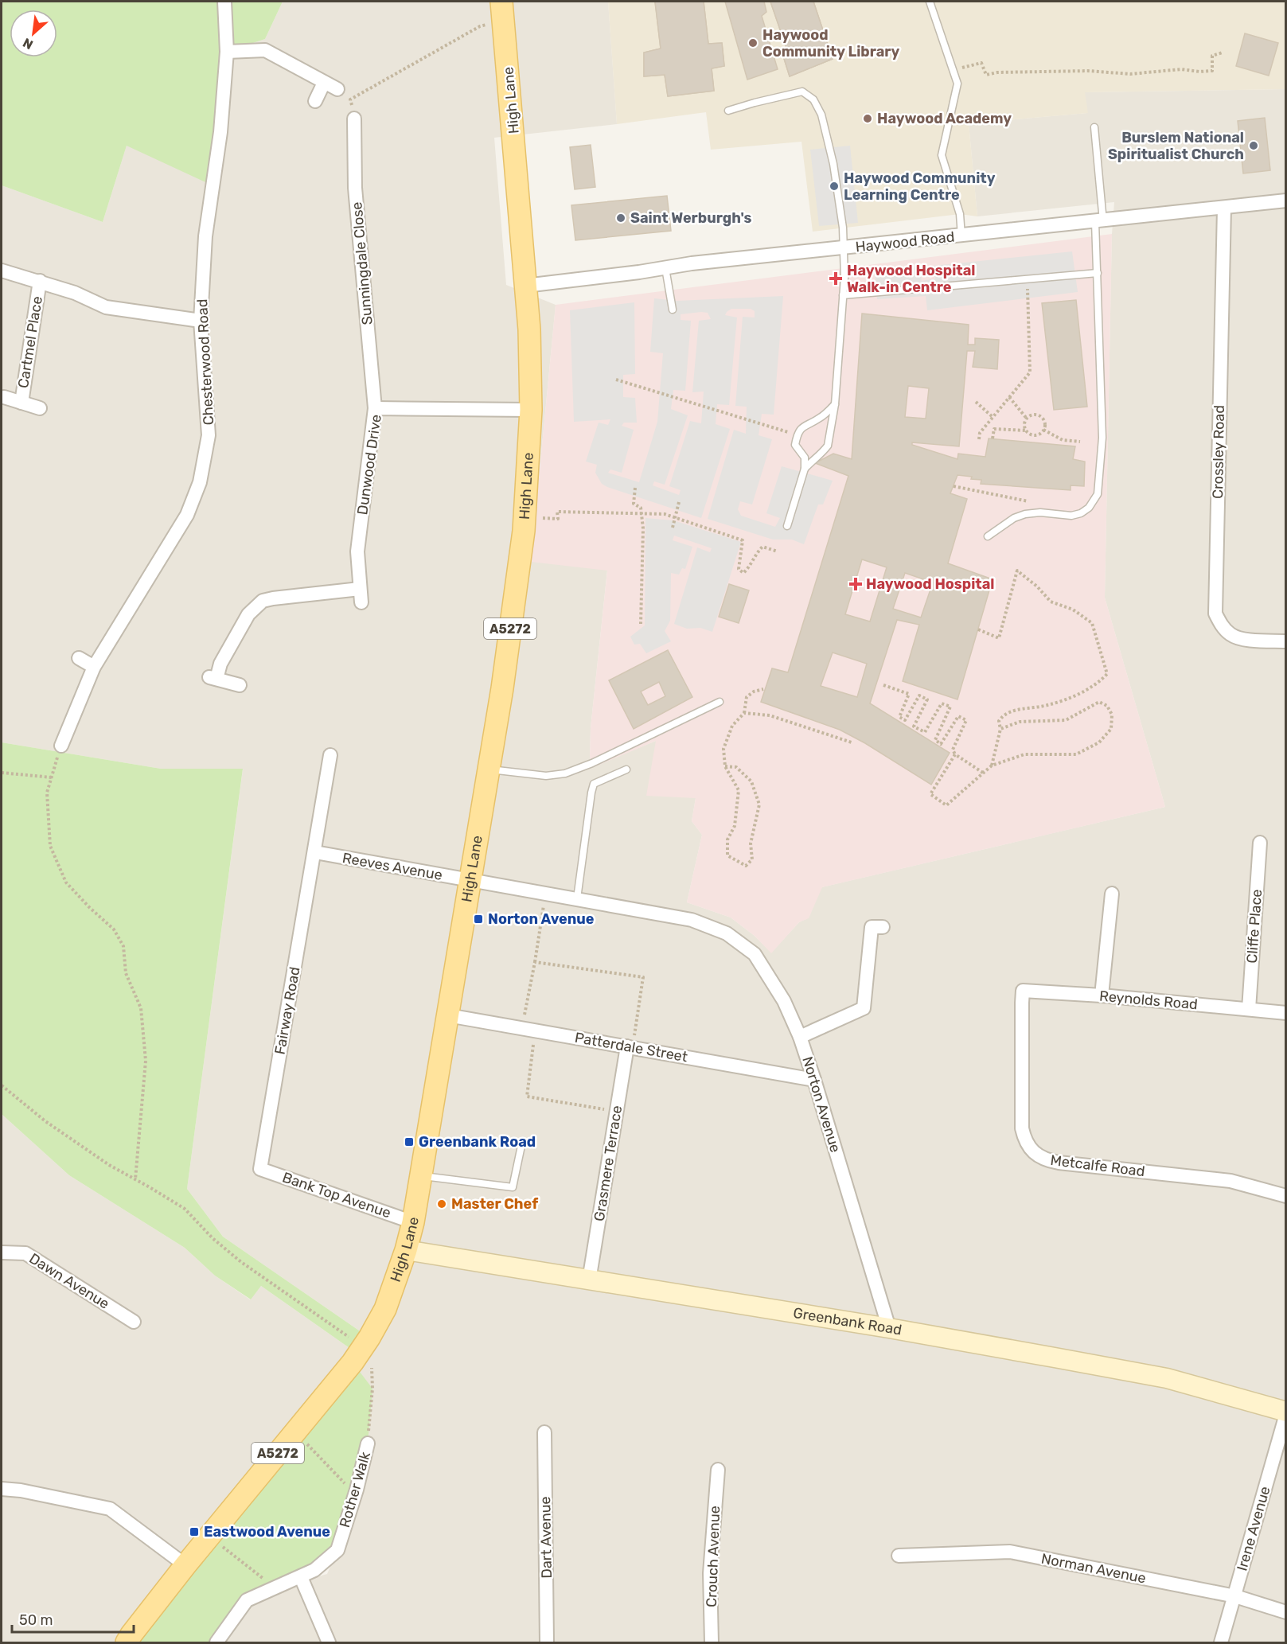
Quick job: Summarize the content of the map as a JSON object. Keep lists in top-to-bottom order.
{
  "streets": {
    "main road": ["High Lane", "A5272"],
    "street": [
      "Haywood Road",
      "Sunningdale Close",
      "Cartmel Place",
      "Chesterwood Road",
      "Crossley Road",
      "Dunwood Drive",
      "Reeves Avenue",
      "Cliffe Place",
      "Reynolds Road",
      "Fairway Road",
      "Patterdale Street",
      "Norton Avenue",
      "Grasmere Terrace",
      "Metcalfe Road",
      "Bank Top Avenue",
      "Dawn Avenue",
      "Greenbank Road",
      "Rother Walk",
      "Irene Avenue",
      "Dart Avenue",
      "Crouch Avenue",
      "Norman Avenue"
    ]
  },
  "crossings": [
    ["High Lane", "Haywood Road"],
    ["High Lane", "Dunwood Drive"],
    ["High Lane", "Reeves Avenue"],
    ["High Lane", "Patterdale Street"],
    ["High Lane", "Norton Avenue"],
    ["High Lane", "Bank Top Avenue"],
    ["High Lane", "Greenbank Road"],
    ["Haywood Road", "Crossley Road"],
    ["Sunningdale Close", "Dunwood Drive"],
    ["Reeves Avenue", "Fairway Road"],
    ["Reeves Avenue", "Norton Avenue"],
    ["Cliffe Place", "Reynolds Road"],
    ["Reynolds Road", "Metcalfe Road"],
    ["Fairway Road", "Bank Top Avenue"],
    ["Patterdale Street", "Norton Avenue"],
    ["Patterdale Street", "Grasmere Terrace"],
    ["Norton Avenue", "Greenbank Road"],
    ["Grasmere Terrace", "Greenbank Road"],
    ["Greenbank Road", "Irene Avenue"],
    ["Irene Avenue", "Norman Avenue"]
  ],
  "places": {
    "other": [
      "Haywood Community Library",
      "Haywood Academy",
      "Burslem National Spiritualist Church",
      "Haywood Community Learning Centre",
      "Saint Werburgh's",
      "Master Chef"
    ],
    "health": ["Haywood Hospital Walk-in Centre", "Haywood Hospital"],
    "transit": ["Norton Avenue", "Greenbank Road", "Eastwood Avenue"]
  },
  "scale_bar": "50 m",
  "north": "bottom left"
}
